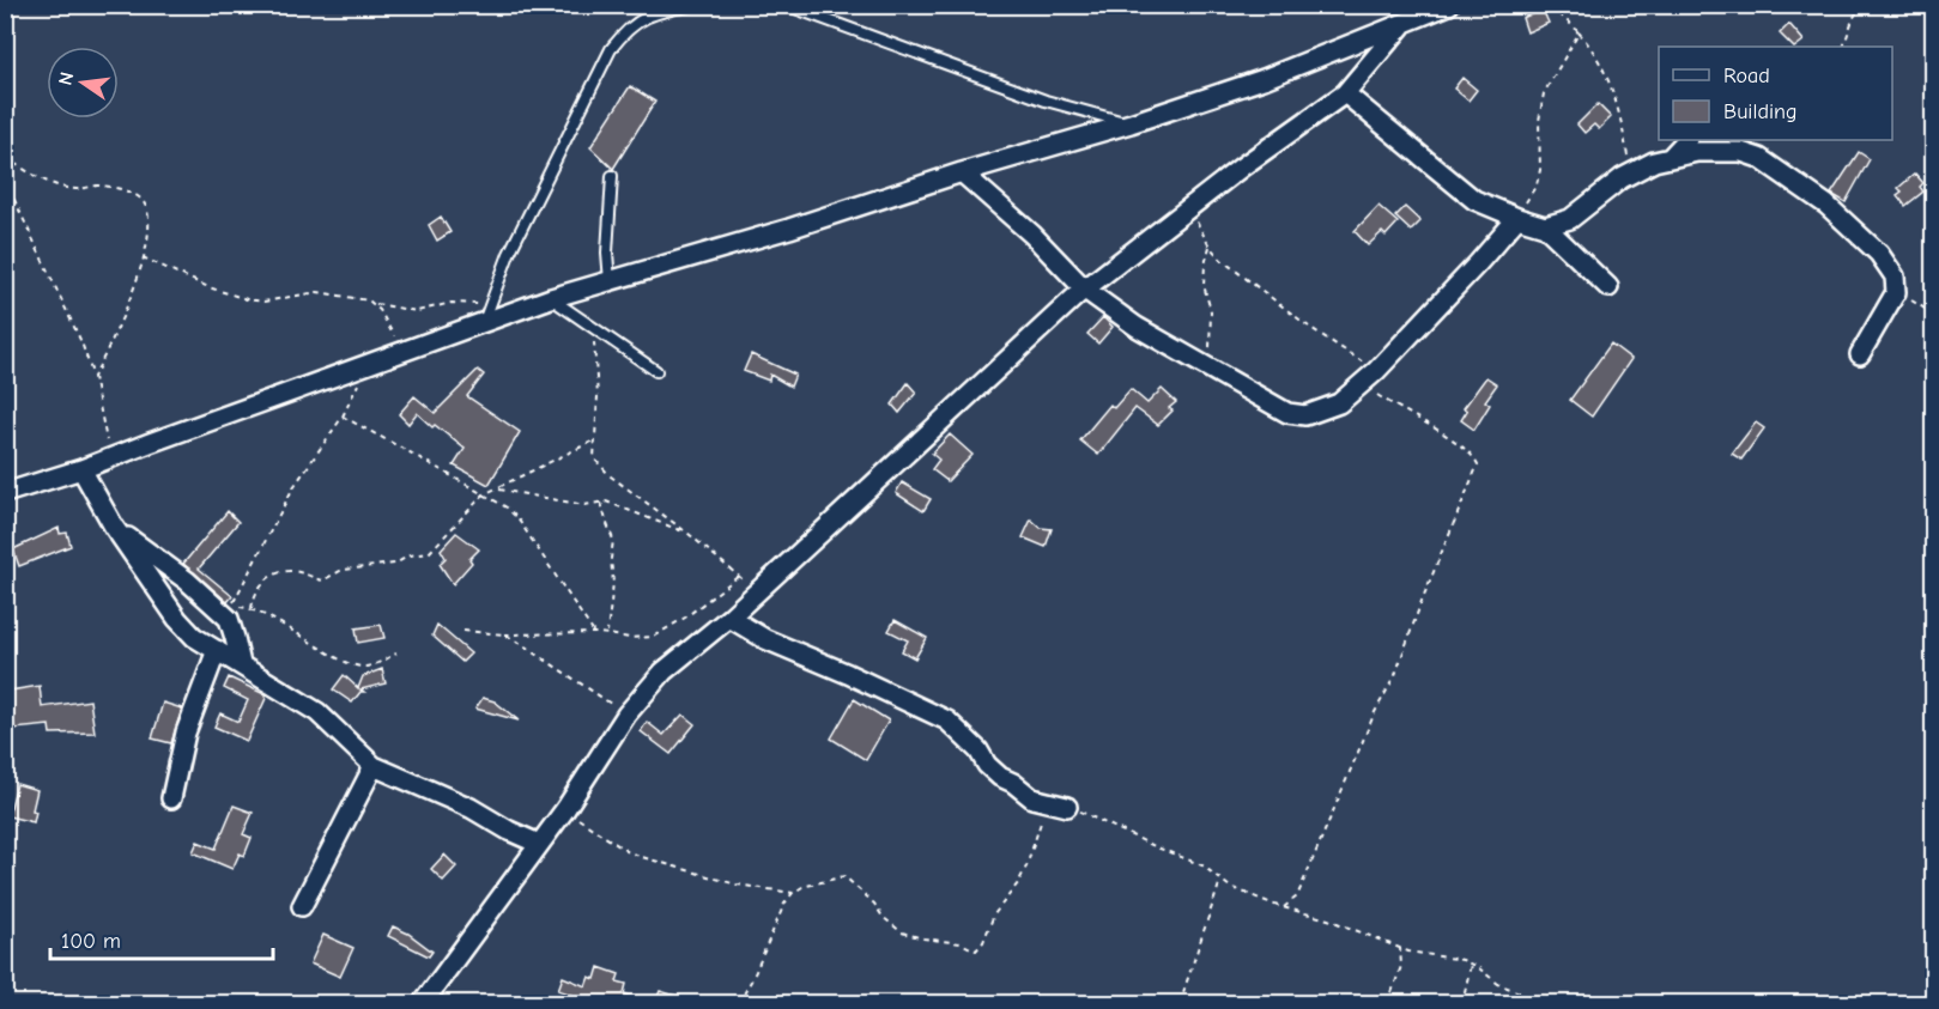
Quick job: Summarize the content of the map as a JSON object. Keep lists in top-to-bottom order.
{
  "legend": ["Road", "Building"],
  "scale_bar": "100 m",
  "north": "left"
}
